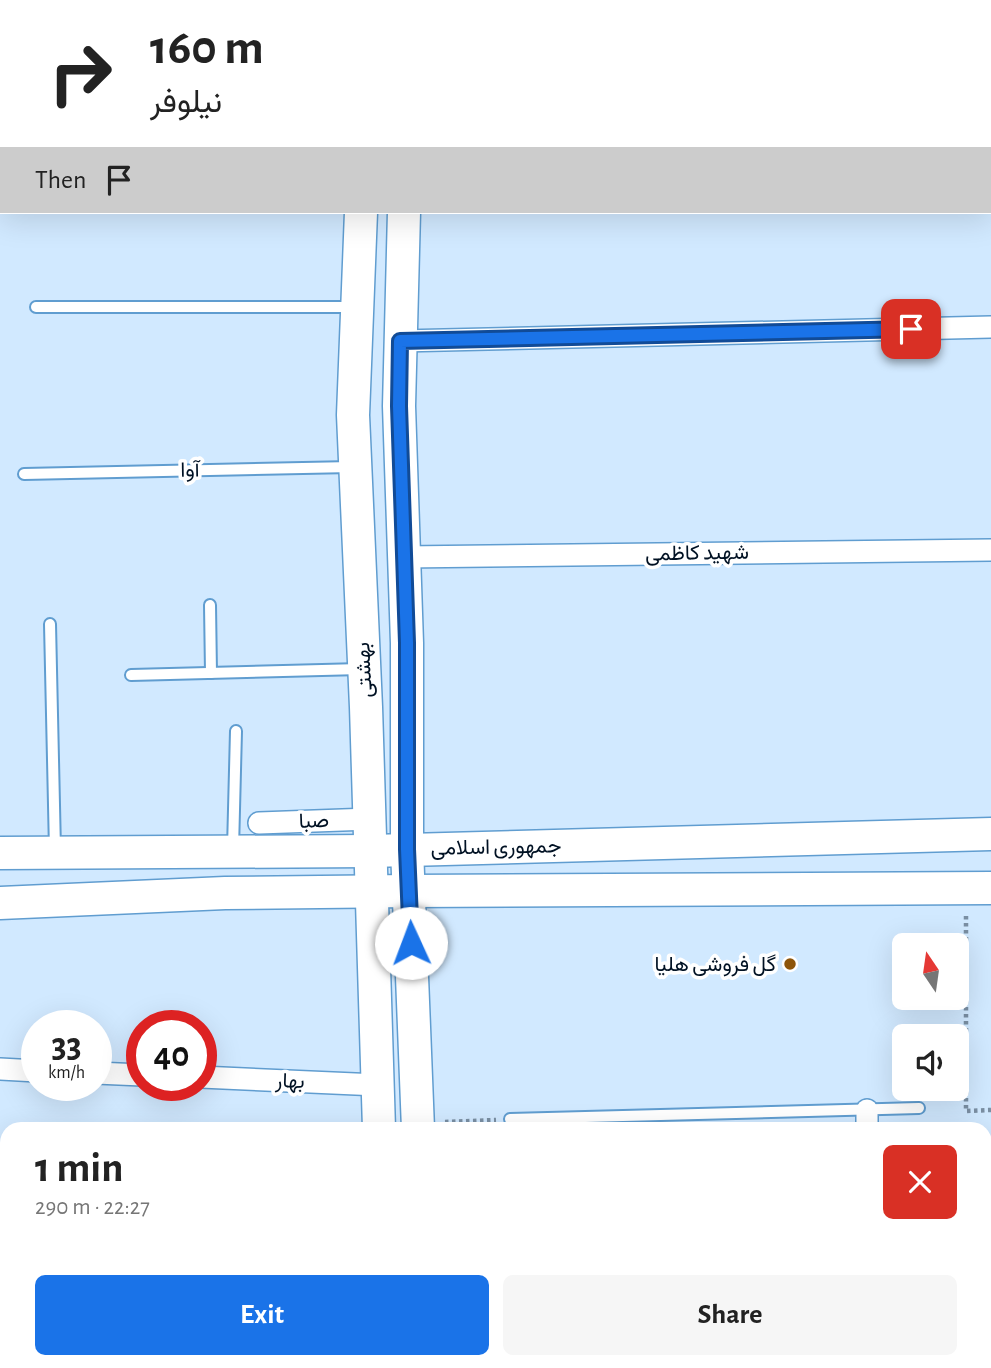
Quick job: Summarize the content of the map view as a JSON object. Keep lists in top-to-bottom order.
{
  "streets": {
    "main road": ["بهشتی", "جمهوری اسلامی"],
    "street": ["شهید کاظمی", "صبا", "بهار"],
    "lane": ["آوا"]
  },
  "crossings": [
    ["آوا", "بهشتی"],
    ["شهید کاظمی", "بهشتی"],
    ["بهشتی", "صبا"],
    ["بهشتی", "جمهوری اسلامی"],
    ["بهشتی", "بهار"]
  ],
  "places": ["گل فروشی هلیا"],
  "north": "top",
  "page": {
    "turn": ["160 m", "نیلوفر"],
    "then": "Then",
    "speed": "33 km/h",
    "limit": "40",
    "heading": ["1 min", "290 m · 22:27"],
    "buttons": ["Exit", "Share"]
  }
}
